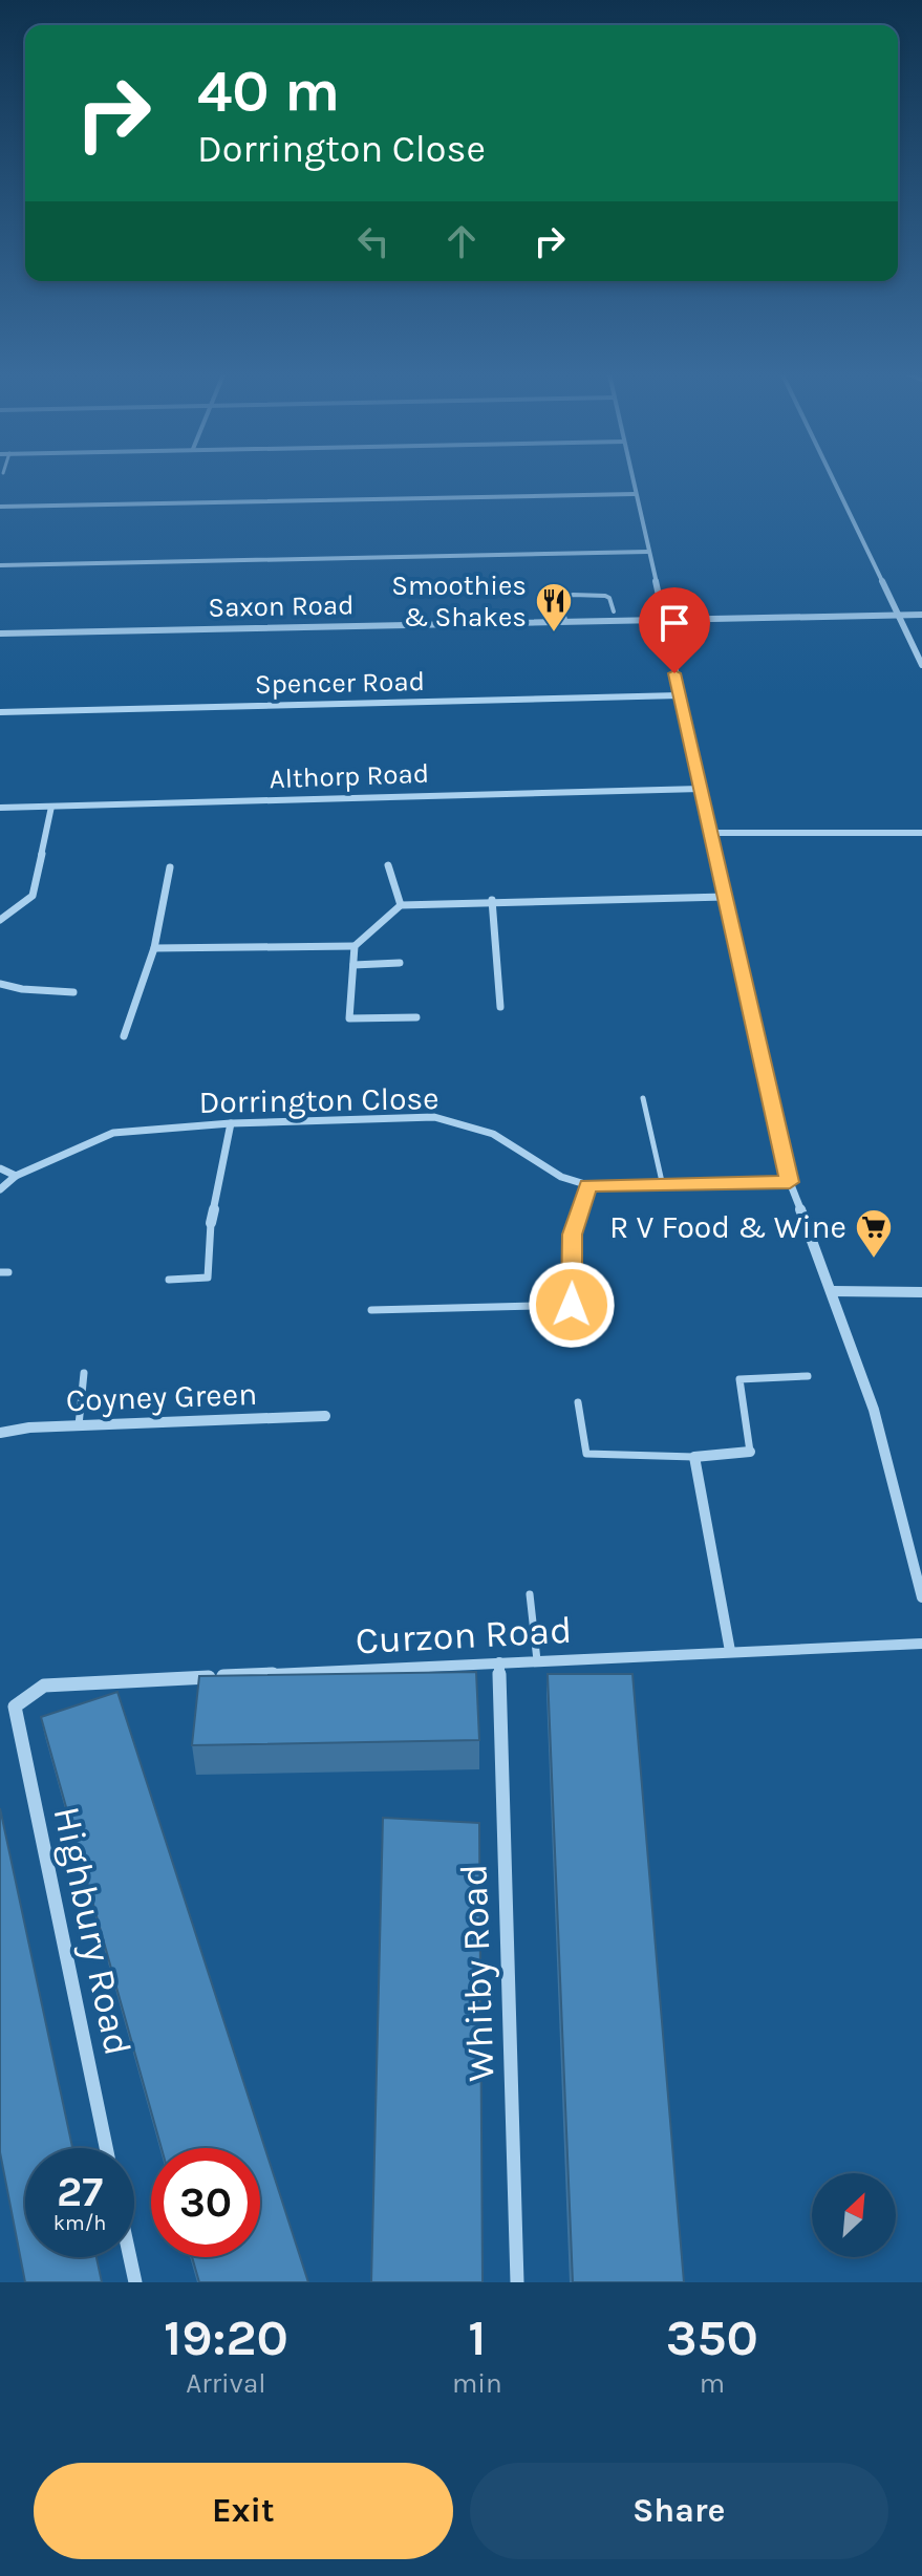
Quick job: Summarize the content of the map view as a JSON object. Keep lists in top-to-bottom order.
{
  "streets": {
    "street": [
      "Saxon Road",
      "Spencer Road",
      "Althorp Road",
      "Dorrington Close",
      "Coyney Green",
      "Curzon Road",
      "Highbury Road",
      "Whitby Road"
    ]
  },
  "crossings": [
    ["Curzon Road", "Highbury Road"],
    ["Curzon Road", "Whitby Road"]
  ],
  "places": {
    "restaurant": ["Smoothies & Shakes"],
    "supermarket": ["R V Food & Wine"]
  },
  "north": "top right",
  "page": {
    "turn": ["40 m", "Dorrington Close"],
    "speed": "27 km/h",
    "limit": "30",
    "eta": [
      "19:20",
      "Arrival",
      "1",
      "min",
      "350",
      "m"
    ],
    "buttons": ["Exit", "Share"]
  }
}
